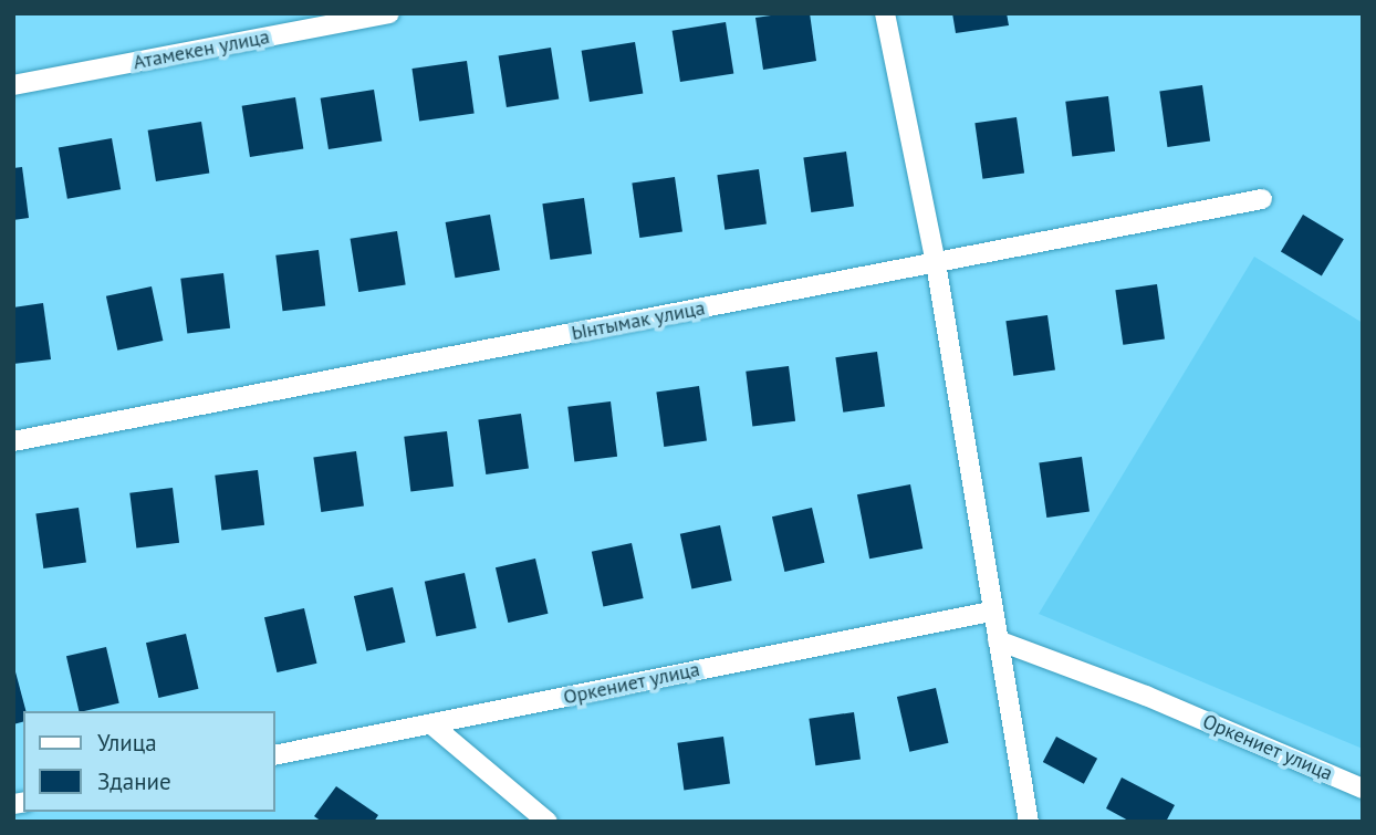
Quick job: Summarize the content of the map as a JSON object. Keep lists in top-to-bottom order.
{
  "streets": {
    "street": ["Атамекен улица", "Ынтымак улица", "Оркениет улица"]
  },
  "legend": ["Улица", "Здание"]
}
